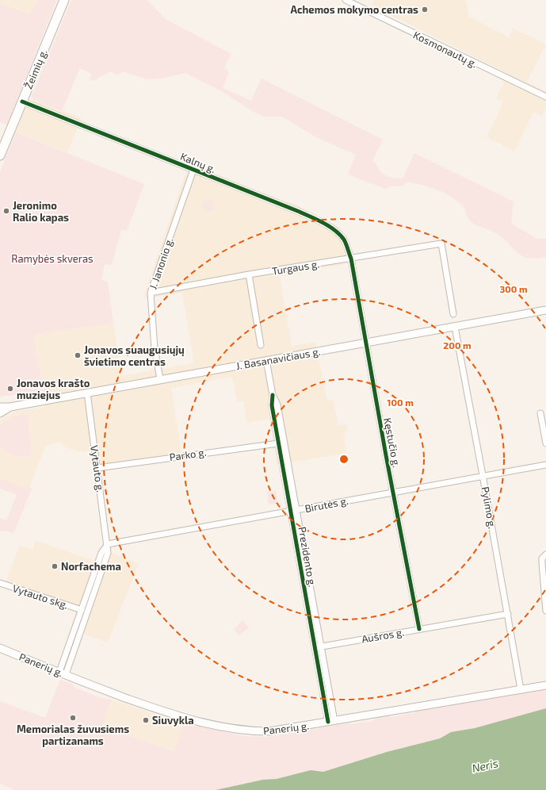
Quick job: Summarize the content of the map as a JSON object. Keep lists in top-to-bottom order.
{
  "streets": {
    "main road": ["Žeimių g.", "J. Basanavičiaus g.", "Panerių g."],
    "street": [
      "Kosmonautų g.",
      "Kalnų g.",
      "J. Janonio g.",
      "Turgaus g.",
      "Kęstučio g.",
      "Parko g.",
      "Vytauto g.",
      "Birutės g.",
      "Pylimo g.",
      "Prezidento g.",
      "Vytauto skg.",
      "Aušros g."
    ]
  },
  "crossings": [
    ["Žeimių g.", "Kalnų g."],
    ["Kalnų g.", "J. Janonio g."],
    ["Kalnų g.", "Turgaus g."],
    ["Kalnų g.", "Kęstučio g."],
    ["J. Janonio g.", "Turgaus g."],
    ["J. Janonio g.", "J. Basanavičiaus g."],
    ["Turgaus g.", "Kęstučio g."],
    ["J. Basanavičiaus g.", "Kęstučio g."],
    ["J. Basanavičiaus g.", "Vytauto g."],
    ["J. Basanavičiaus g.", "Pylimo g."],
    ["J. Basanavičiaus g.", "Prezidento g."],
    ["Kęstučio g.", "Birutės g."],
    ["Kęstučio g.", "Aušros g."],
    ["Parko g.", "Vytauto g."],
    ["Parko g.", "Prezidento g."],
    ["Vytauto g.", "Birutės g."],
    ["Vytauto g.", "Panerių g."],
    ["Birutės g.", "Pylimo g."],
    ["Birutės g.", "Prezidento g."],
    ["Pylimo g.", "Aušros g."],
    ["Pylimo g.", "Panerių g."],
    ["Prezidento g.", "Aušros g."],
    ["Prezidento g.", "Panerių g."]
  ],
  "water": ["Neris"],
  "parks": ["Ramybės skveras"],
  "places": [
    "Achemos mokymo centras",
    "Jeronimo Ralio kapas",
    "Jonavos suaugusiųjų švietimo centras",
    "Jonavos krašto muziejus",
    "Norfachema",
    "Memorialas žuvusiems partizanams",
    "Siuvykla"
  ],
  "rings": ["300 m", "200 m", "100 m"]
}
